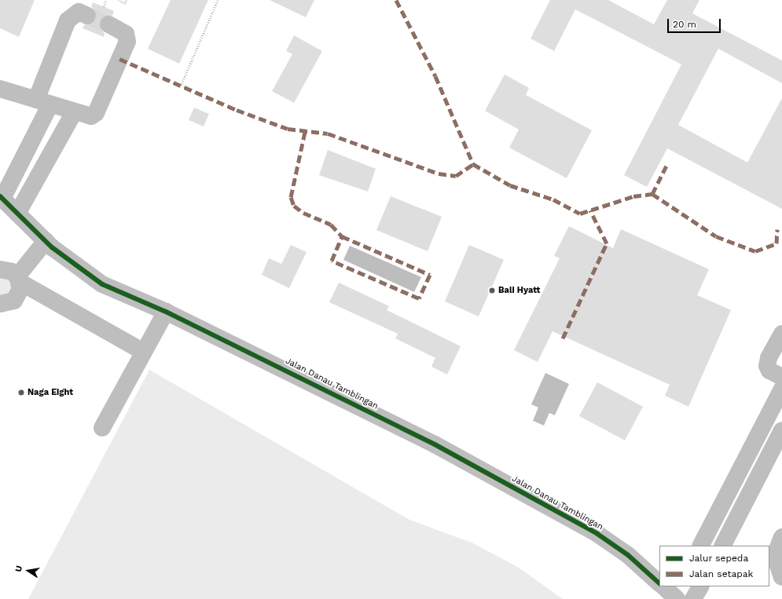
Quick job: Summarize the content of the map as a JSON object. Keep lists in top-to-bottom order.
{
  "streets": {
    "street": ["Jalan Danau Tamblingan"]
  },
  "places": ["Bali Hyatt", "Naga Eight"],
  "legend": ["Jalur sepeda", "Jalan setapak"],
  "scale_bar": "20 m",
  "north": "left"
}
